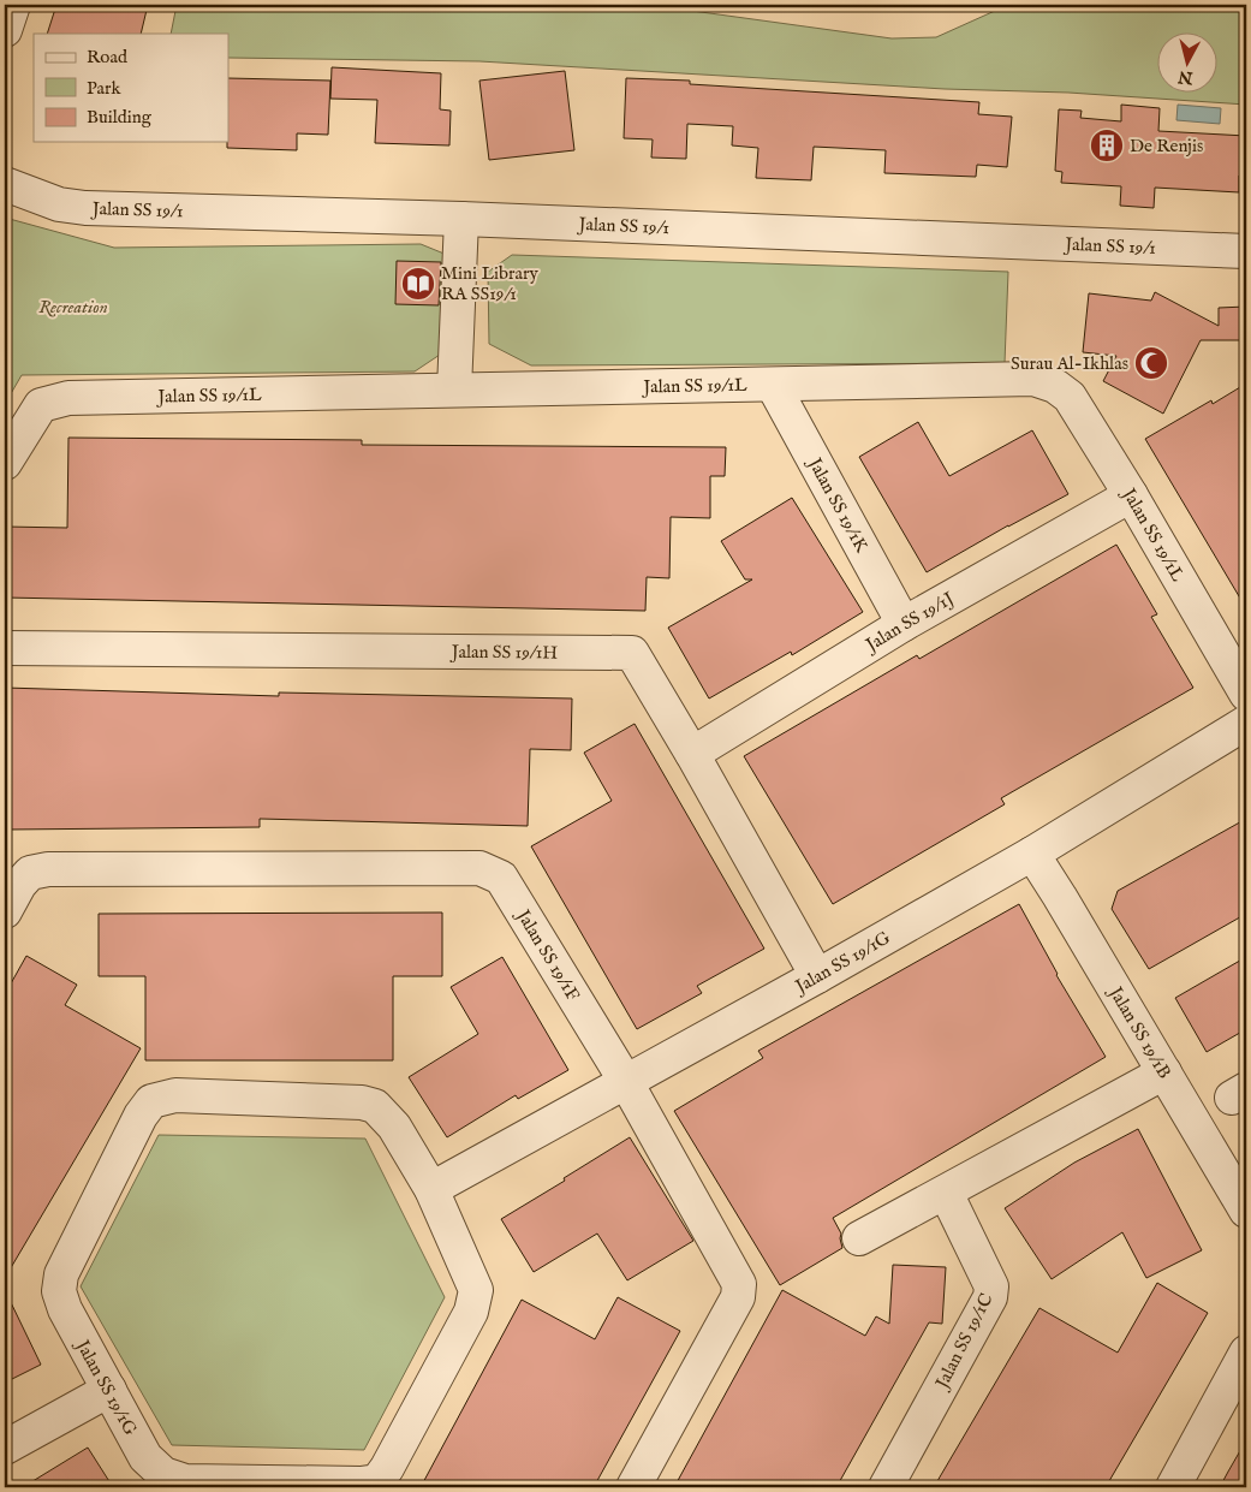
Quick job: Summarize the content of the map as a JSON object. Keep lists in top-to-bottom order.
{
  "streets": {
    "street": [
      "Jalan SS 19/1",
      "Jalan SS 19/1L",
      "Jalan SS 19/1K",
      "Jalan SS 19/1J",
      "Jalan SS 19/1H",
      "Jalan SS 19/1F",
      "Jalan SS 19/1G",
      "Jalan SS 19/1B",
      "Jalan SS 19/1C"
    ]
  },
  "crossings": [
    ["Jalan SS 19/1L", "Jalan SS 19/1K"],
    ["Jalan SS 19/1L", "Jalan SS 19/1J"],
    ["Jalan SS 19/1K", "Jalan SS 19/1J"],
    ["Jalan SS 19/1J", "Jalan SS 19/1H"],
    ["Jalan SS 19/1H", "Jalan SS 19/1G"],
    ["Jalan SS 19/1F", "Jalan SS 19/1G"],
    ["Jalan SS 19/1G", "Jalan SS 19/1B"]
  ],
  "parks": ["Recreation"],
  "places": {
    "building": ["De Renjis"],
    "library": ["Mini Library RA SS19/1"],
    "mosque": ["Surau Al-Ikhlas"]
  },
  "legend": ["Road", "Park", "Building"],
  "north": "bottom"
}
